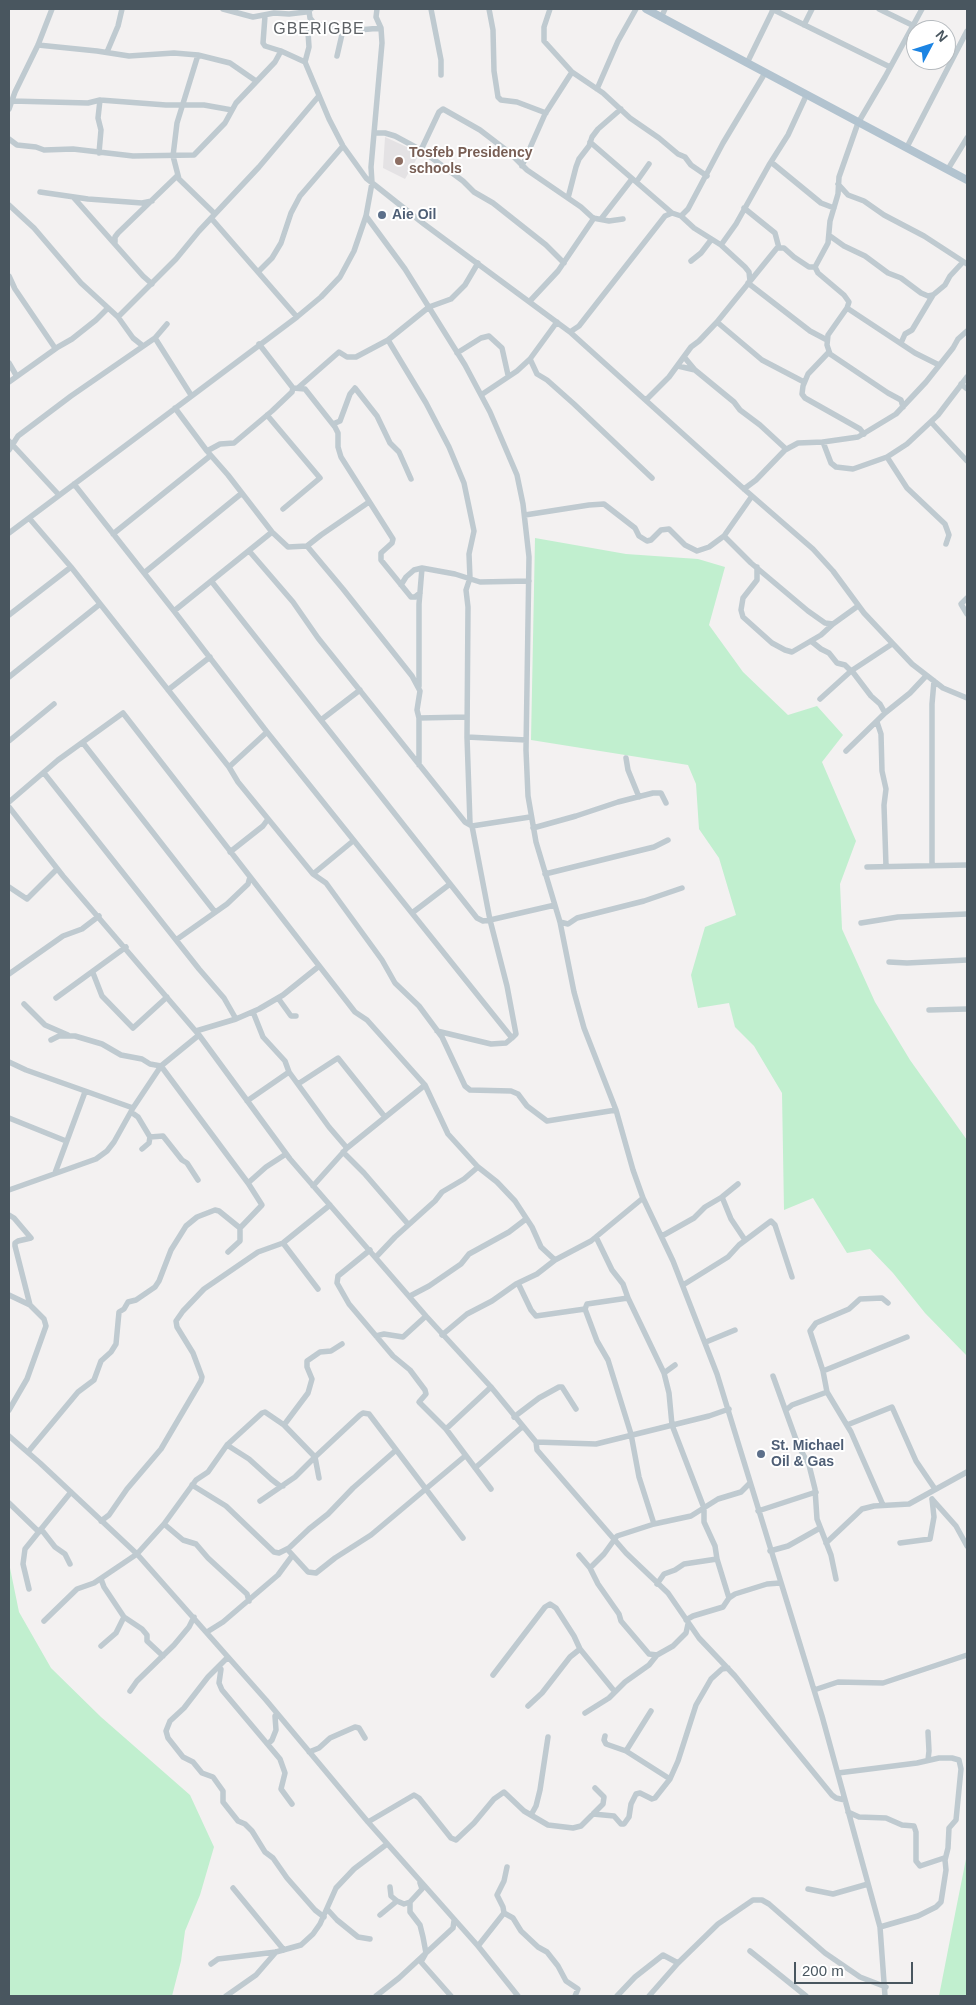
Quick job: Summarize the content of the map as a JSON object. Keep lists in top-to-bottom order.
{
  "districts": ["GBERIGBE"],
  "places": ["Tosfeb Presidency schools", "Aie Oil", "St. Michael Oil & Gas"],
  "scale_bar": "200 m",
  "north": "top right"
}
